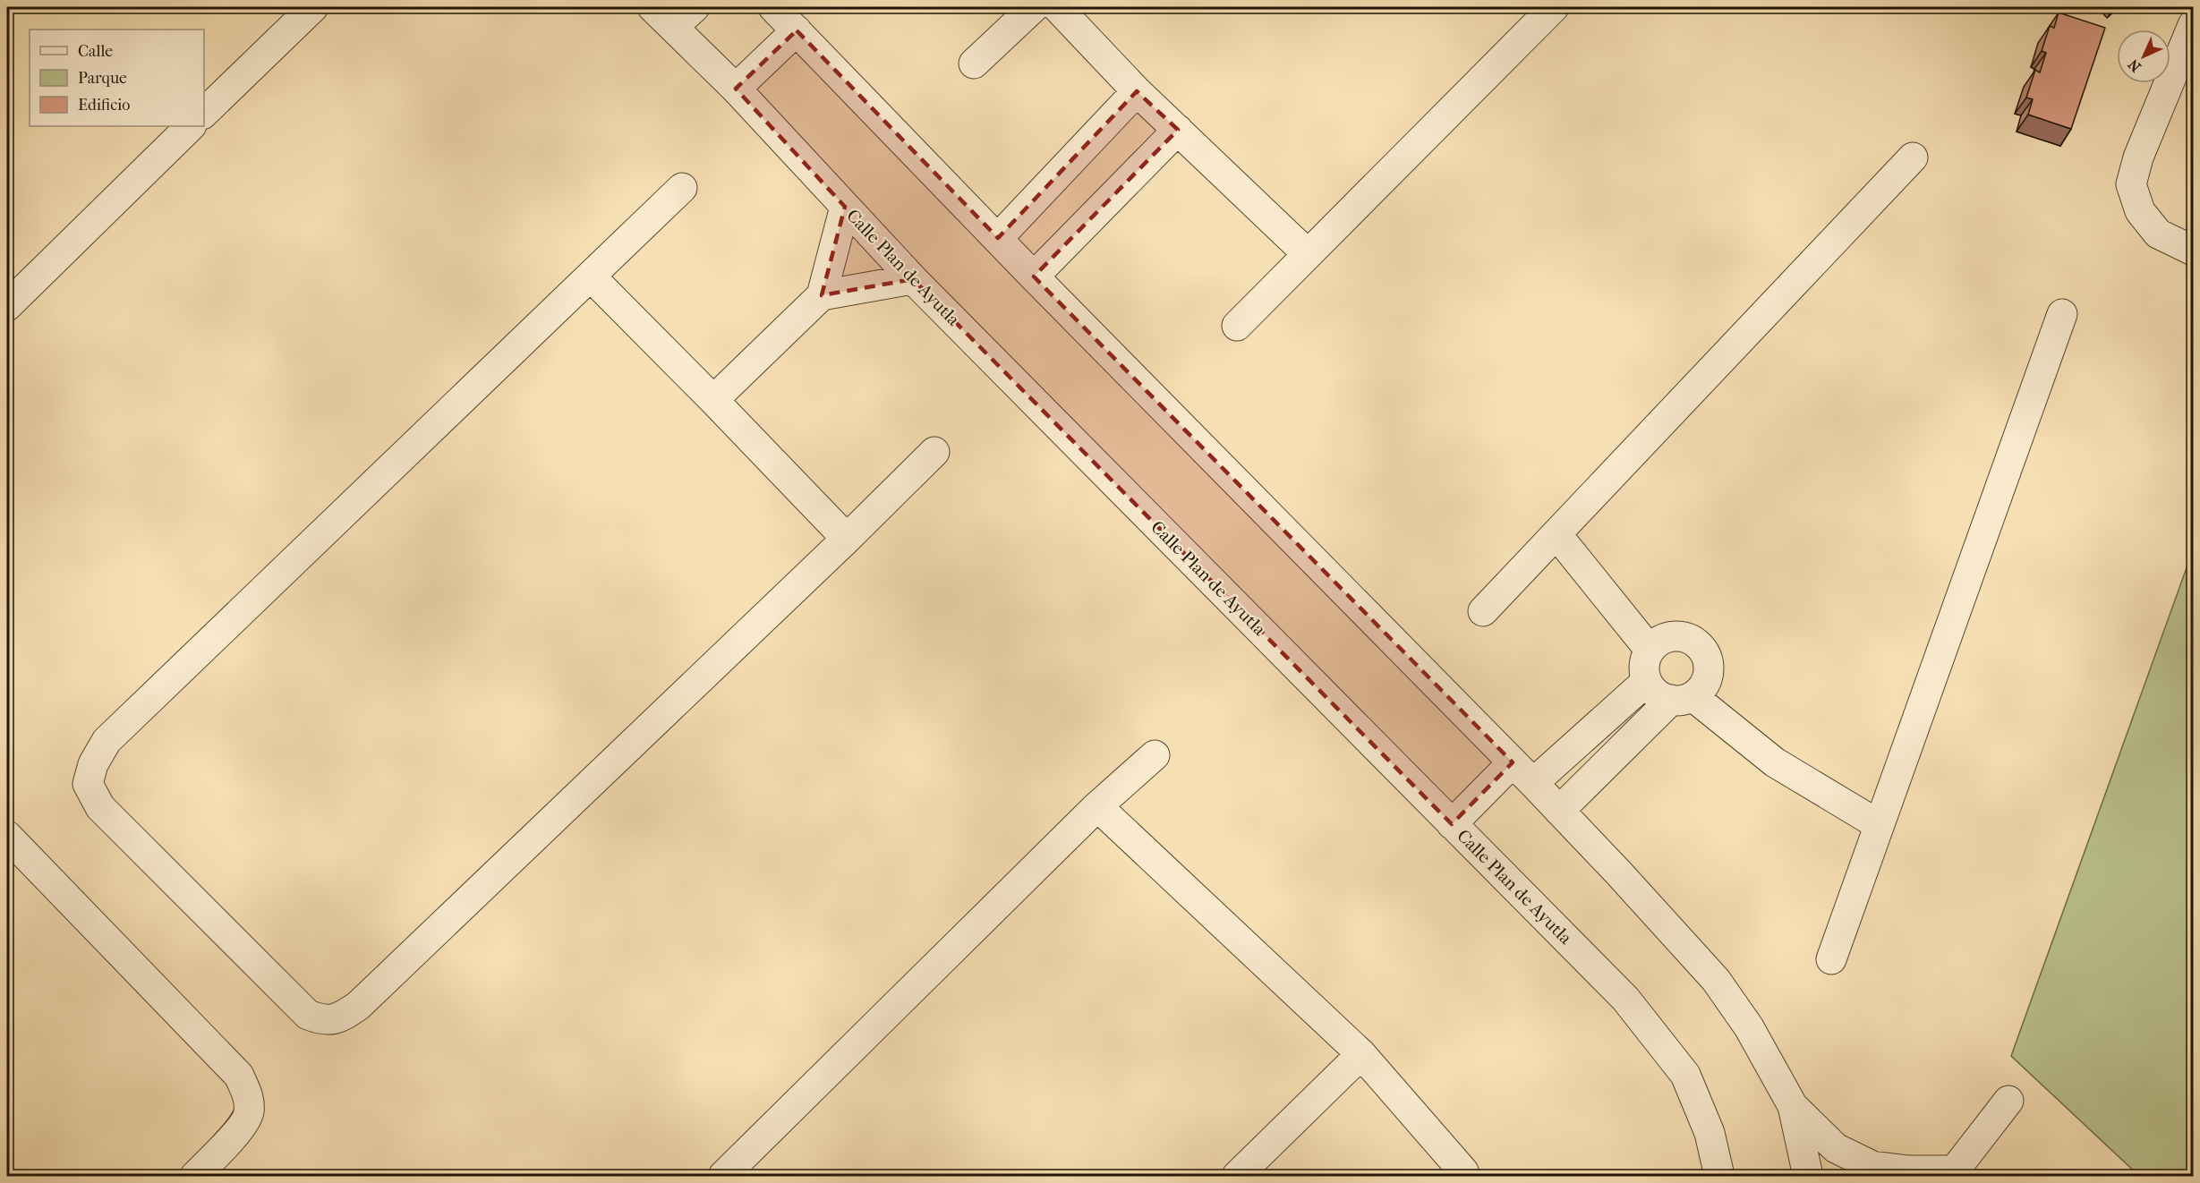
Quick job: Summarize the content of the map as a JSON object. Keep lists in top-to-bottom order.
{
  "streets": {
    "street": ["Calle Plan de Ayutla"]
  },
  "legend": ["Calle", "Parque", "Edificio"],
  "north": "bottom left"
}
